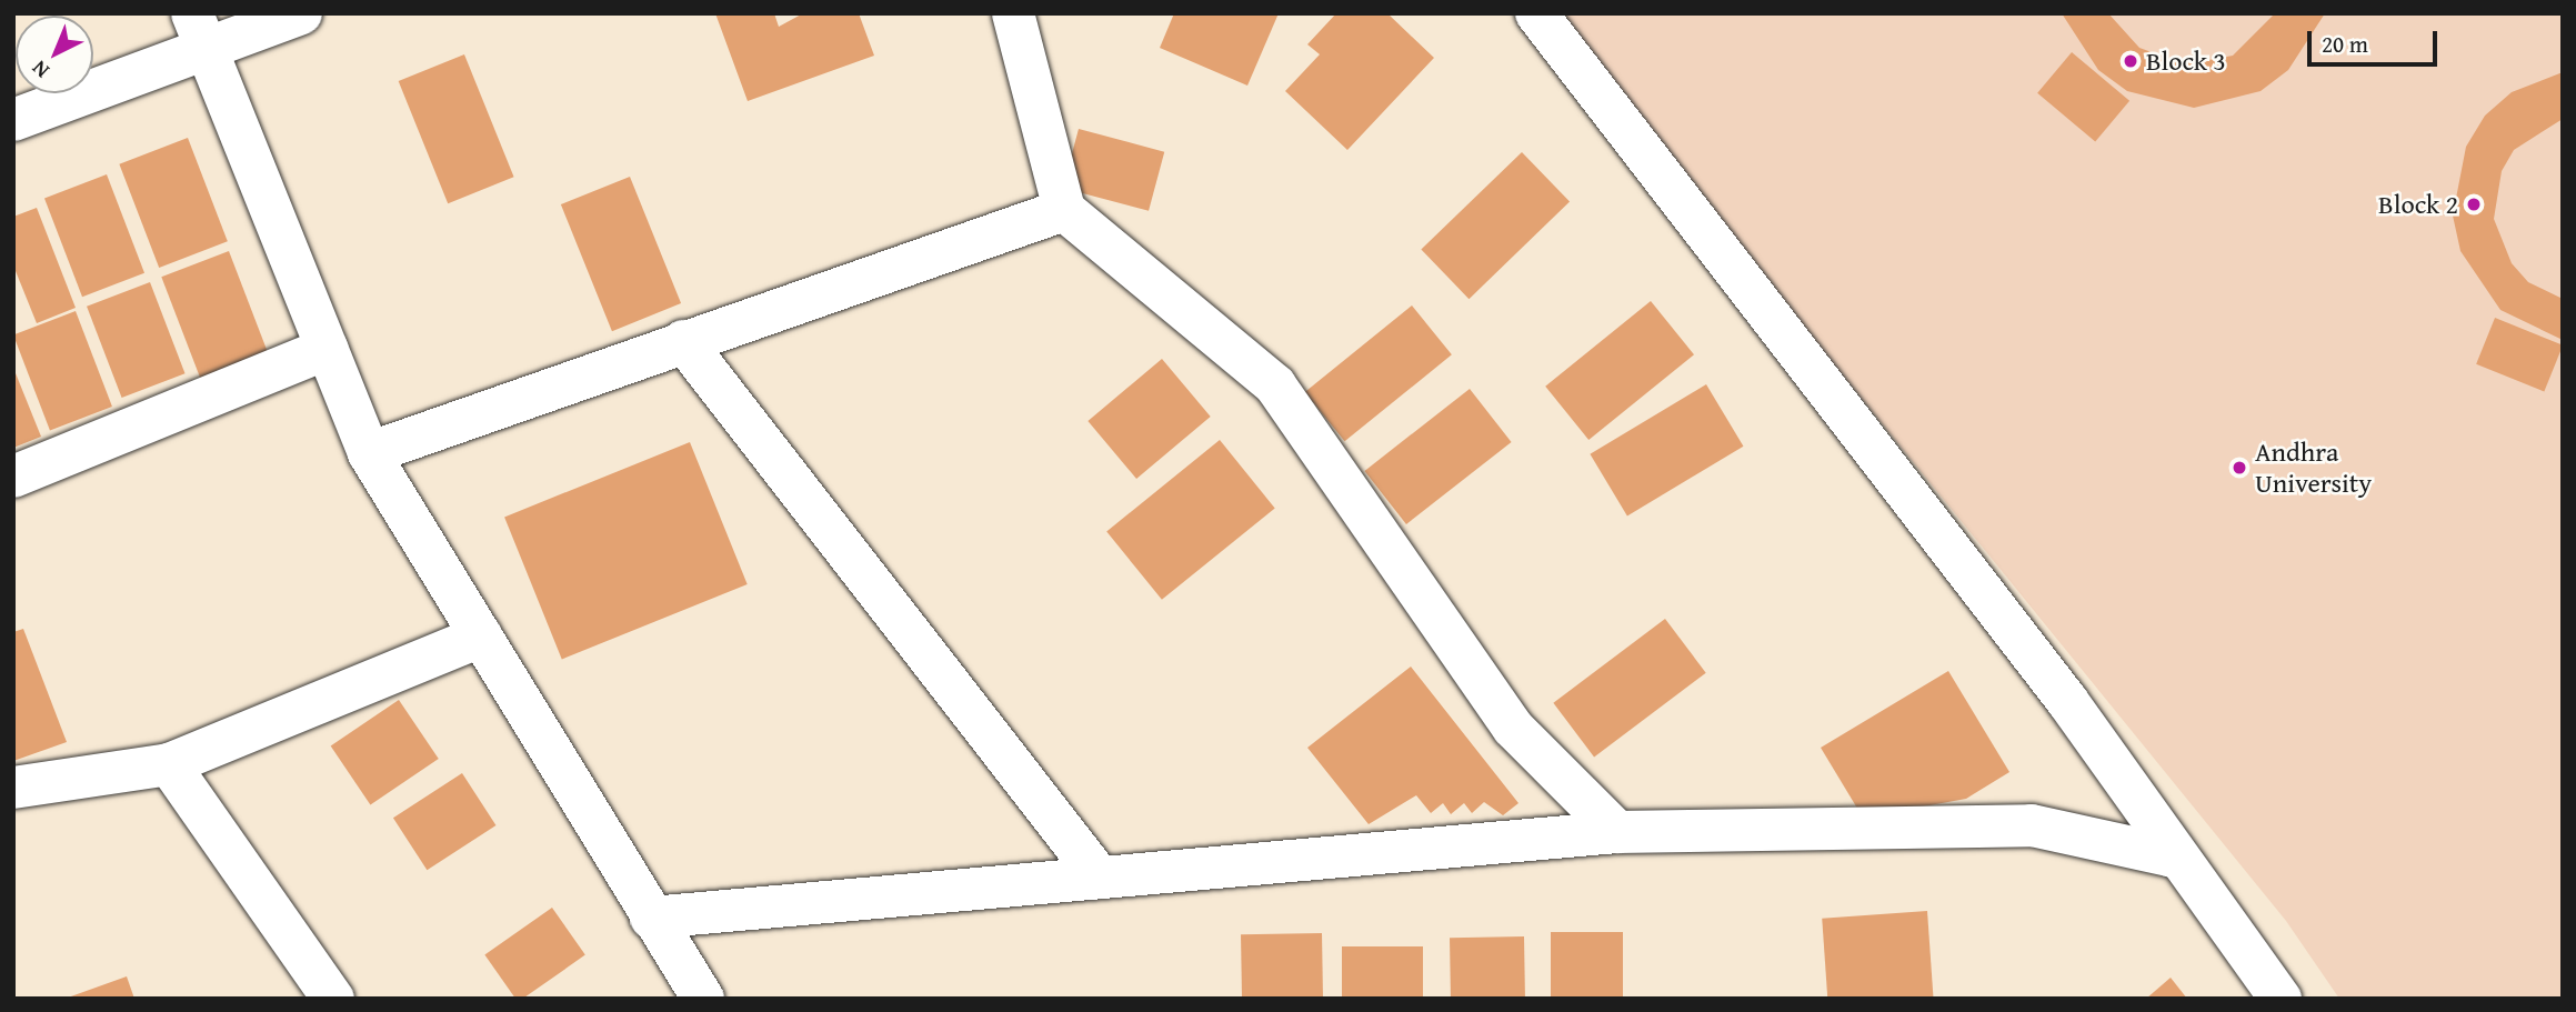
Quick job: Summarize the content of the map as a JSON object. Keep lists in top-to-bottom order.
{
  "places": ["Block 3", "Block 2", "Andhra University"],
  "scale_bar": "20 m",
  "north": "bottom left"
}
